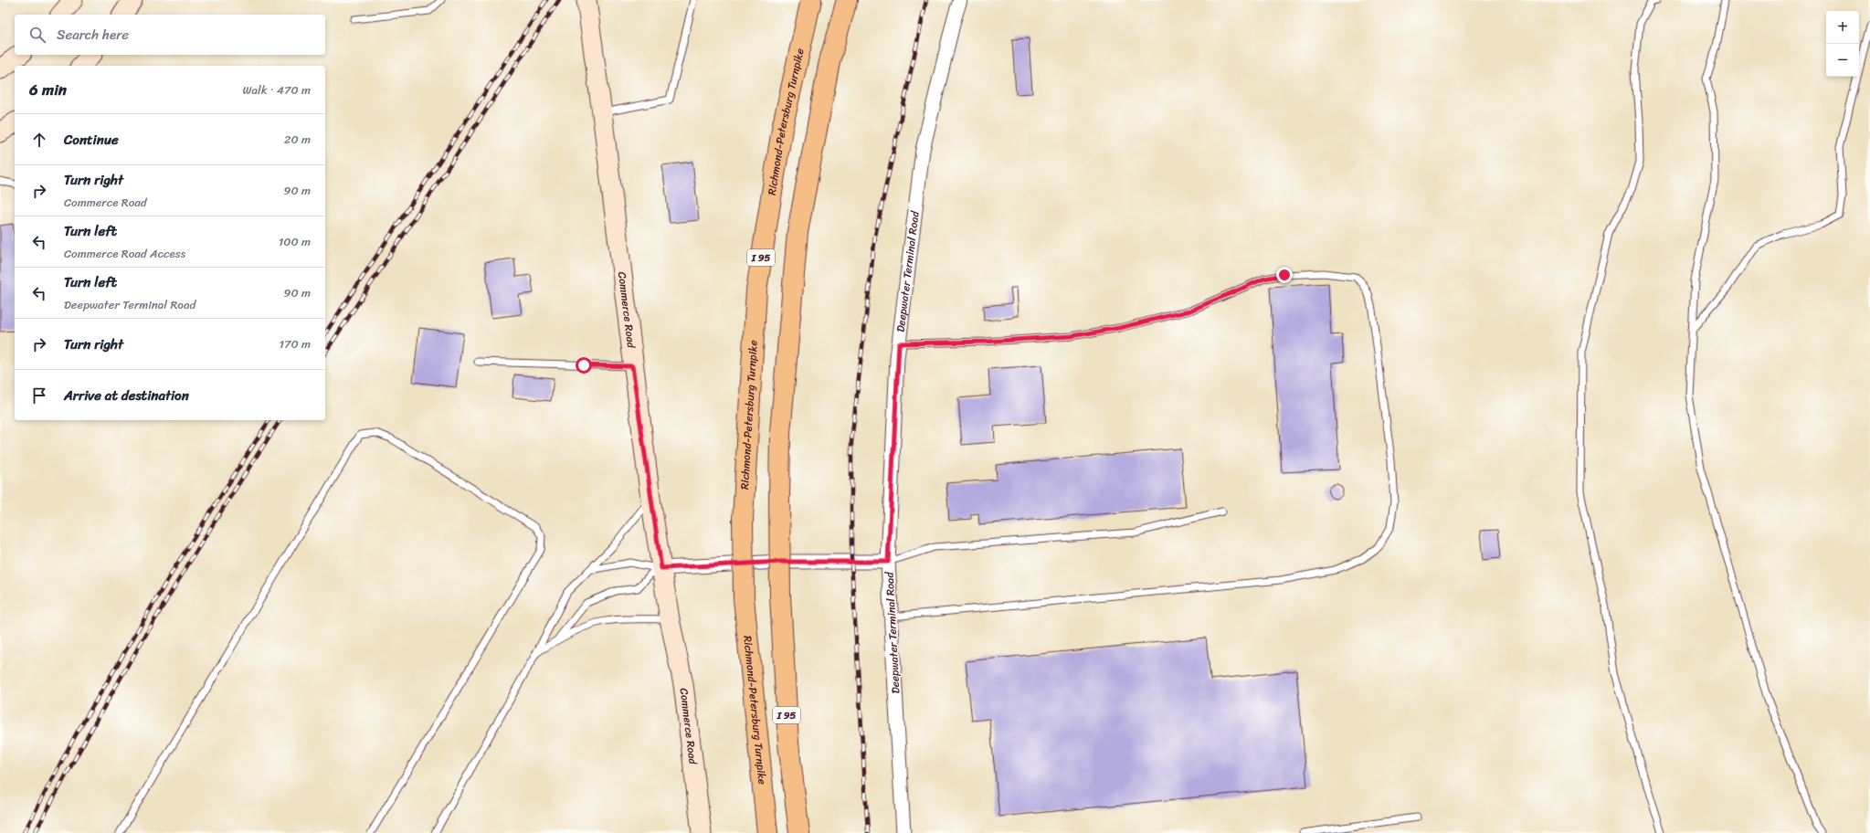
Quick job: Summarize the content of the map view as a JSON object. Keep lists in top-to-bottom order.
{
  "streets": {
    "highway": ["Richmond-Petersburg Turnpike", "I 95"],
    "main road": ["Commerce Road"],
    "street": ["Deepwater Terminal Road"]
  },
  "page": {
    "map_buttons": ["+", "−"],
    "search": "Search here",
    "heading": ["6 min", "Walk · 470 m"],
    "list": [
      ["Continue", "20 m"],
      ["Turn right", "Commerce Road", "90 m"],
      ["Turn left", "Commerce Road Access", "100 m"],
      ["Turn left", "Deepwater Terminal Road", "90 m"],
      ["Turn right", "170 m"],
      "Arrive at destination"
    ]
  }
}
